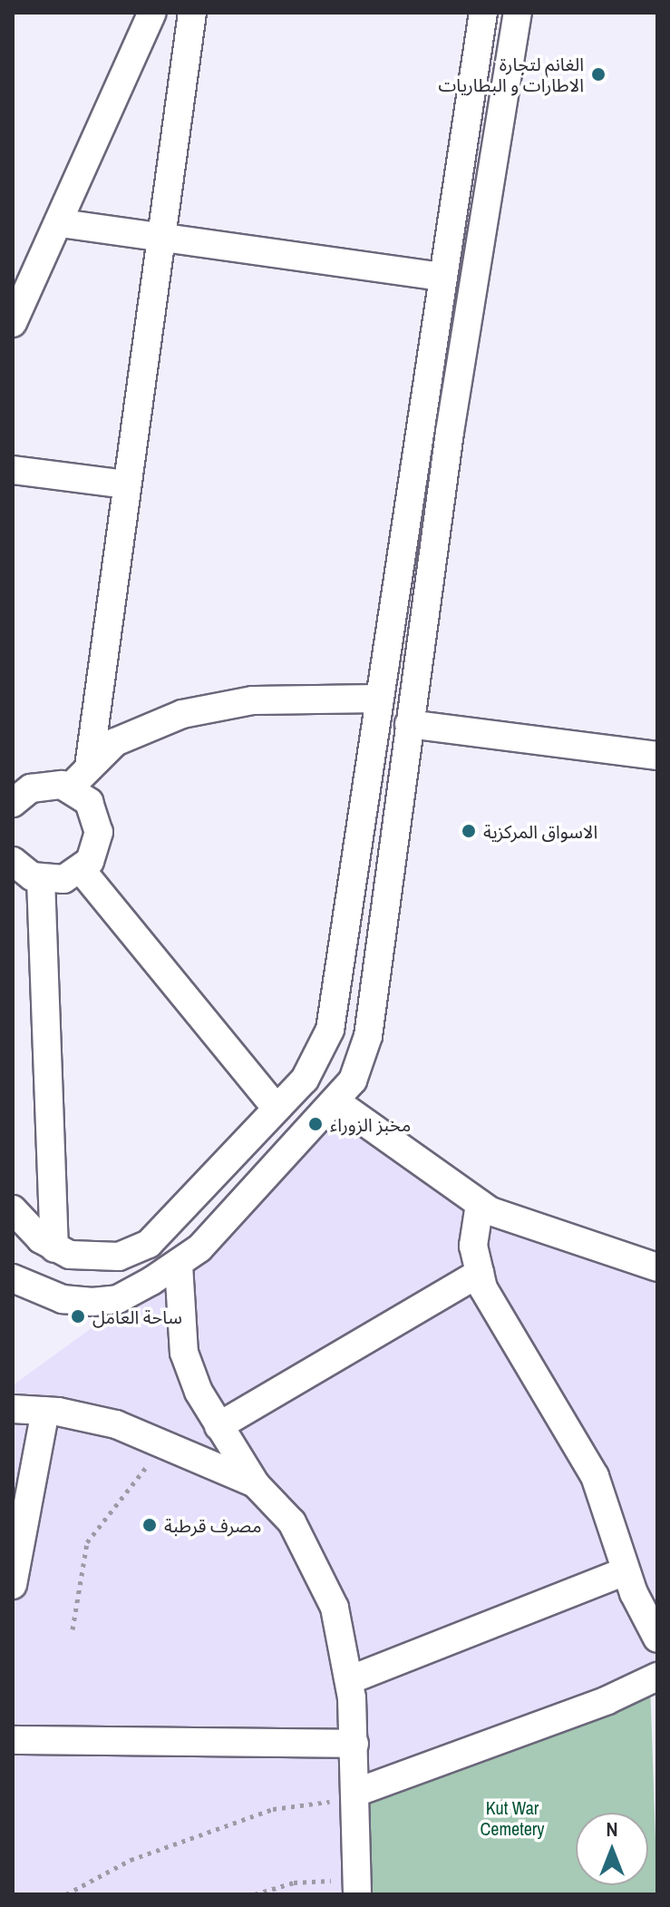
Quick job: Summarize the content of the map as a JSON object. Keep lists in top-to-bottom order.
{
  "parks": ["Kut War Cemetery"],
  "places": [
    "الغانم لتجارة الاطارات و البطاريات",
    "الاسواق المركزية",
    "مخبز الزوراء",
    "ساحة العامل",
    "مصرف قرطبة"
  ],
  "north": "top"
}
